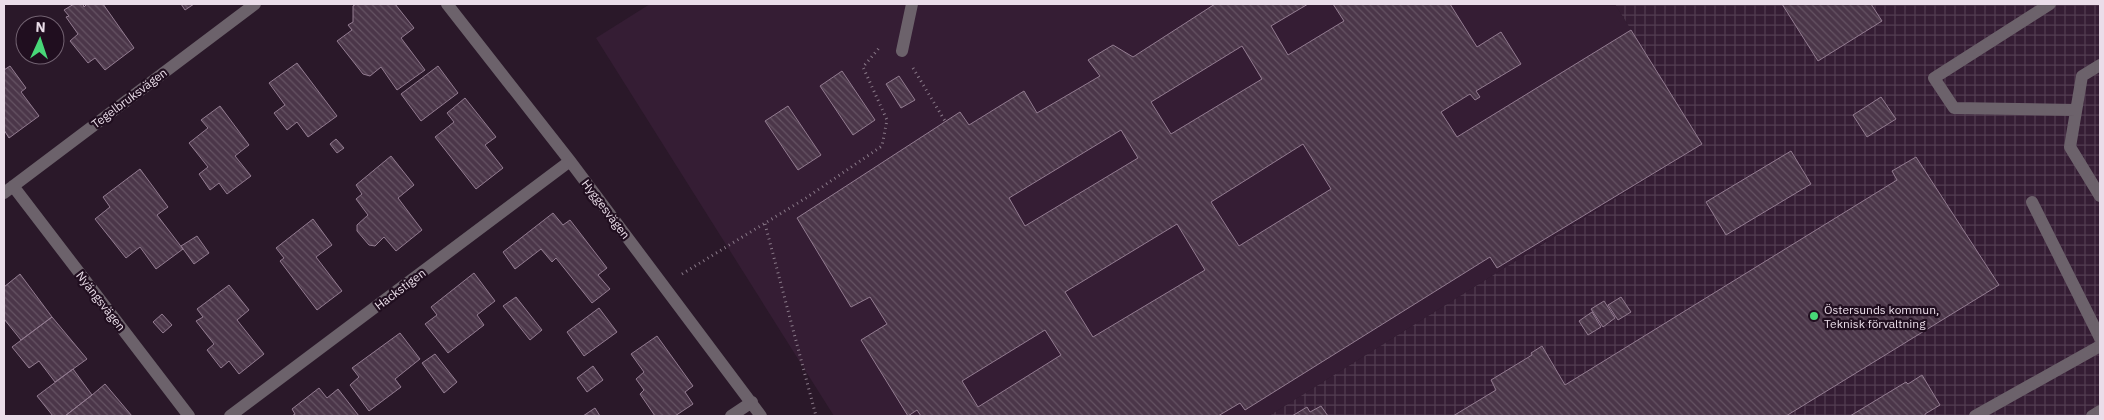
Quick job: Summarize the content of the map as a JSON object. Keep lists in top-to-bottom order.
{
  "streets": {
    "street": [
      "Tegelbruksvägen",
      "Hyggesvägen",
      "Hackstigen",
      "Nyängsvägen"
    ]
  },
  "crossings": [
    ["Tegelbruksvägen", "Nyängsvägen"],
    ["Hyggesvägen", "Hackstigen"]
  ],
  "places": ["Östersunds kommun, Teknisk förvaltning"],
  "north": "top"
}
